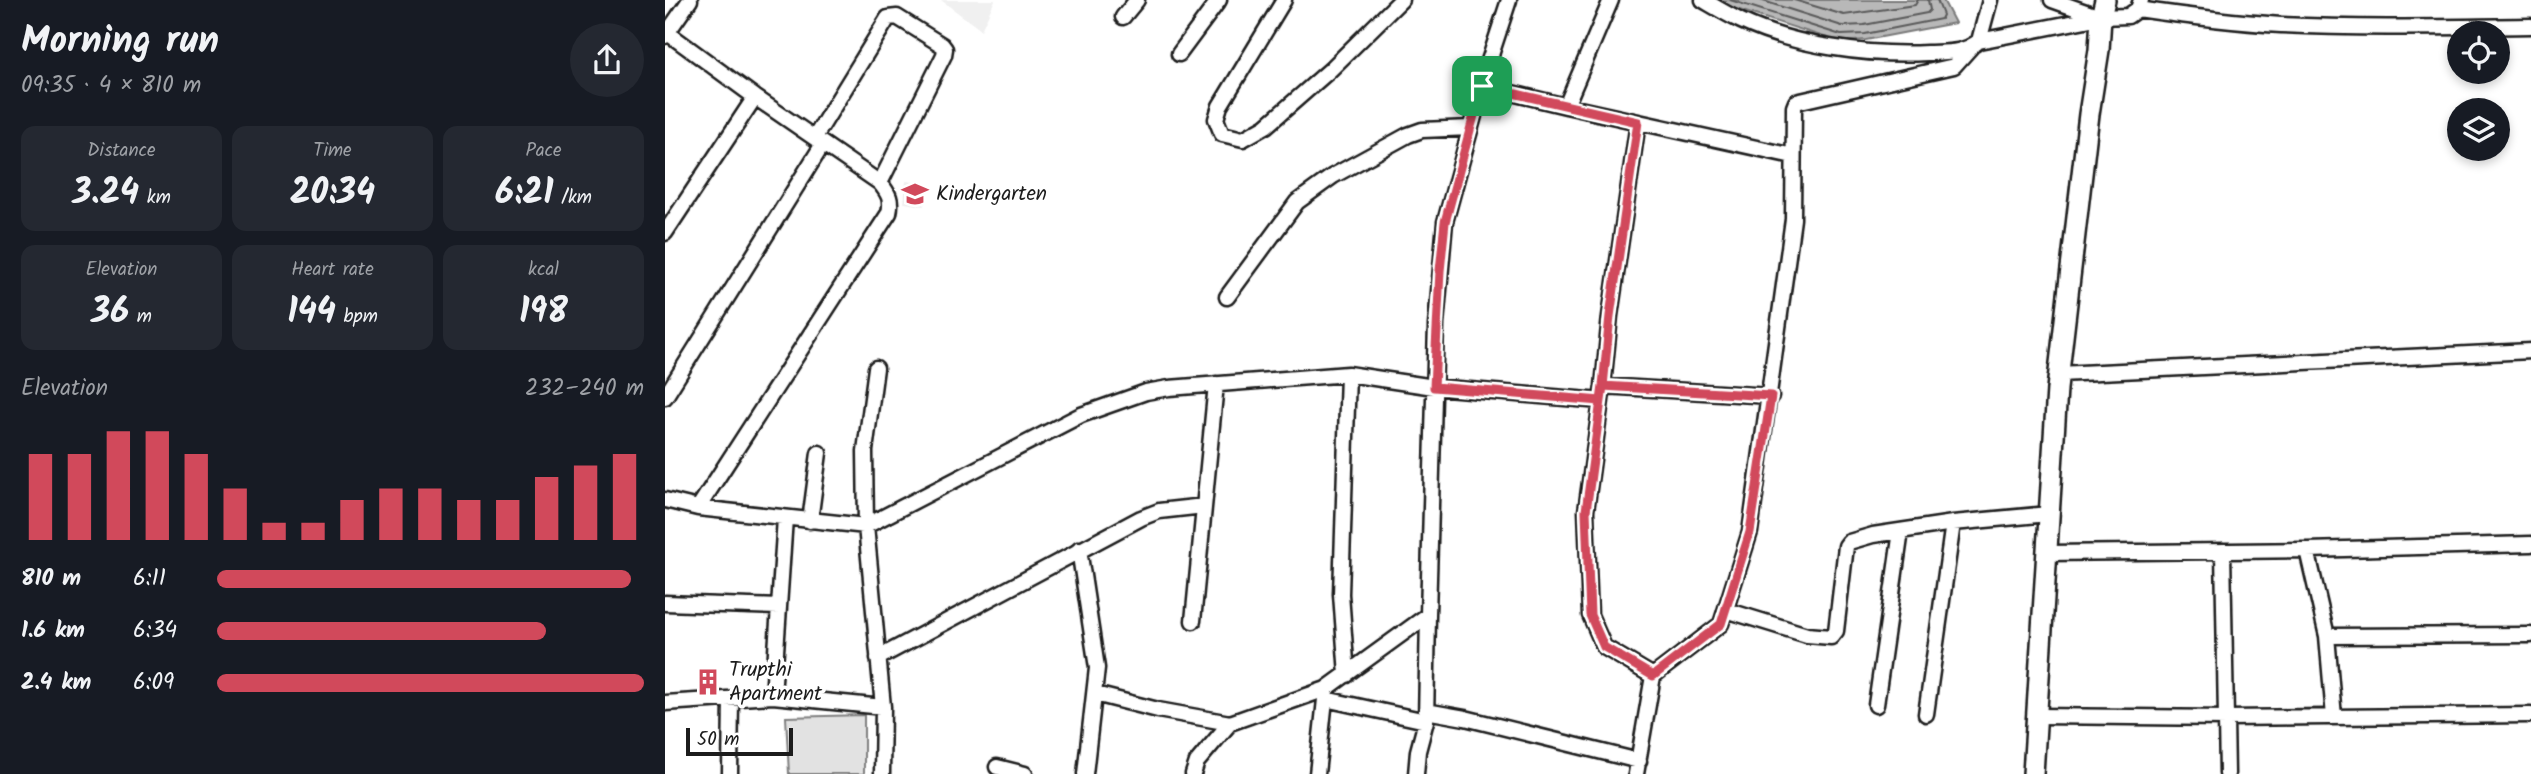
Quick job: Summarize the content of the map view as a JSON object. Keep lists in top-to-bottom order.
{
  "places": {
    "school or university": ["Kindergarten"],
    "building": ["Trupthi Apartment"]
  },
  "scale_bar": "50 m",
  "page": {
    "heading": ["Morning run", "09:35 · 4 × 810 m"],
    "stats": [
      ["Distance", "3.24 km"],
      ["Time", "20:34"],
      ["Pace", "6:21 /km"],
      ["Elevation", "36 m"],
      ["Heart rate", "144 bpm"],
      ["kcal", "198"]
    ],
    "chart": ["Elevation", "232–240 m"],
    "list": [
      {
        "name": "810 m",
        "note": "6:11"
      },
      {
        "name": "1.6 km",
        "note": "6:34"
      },
      {
        "name": "2.4 km",
        "note": "6:09"
      }
    ],
    "scale": "50 m"
  }
}
